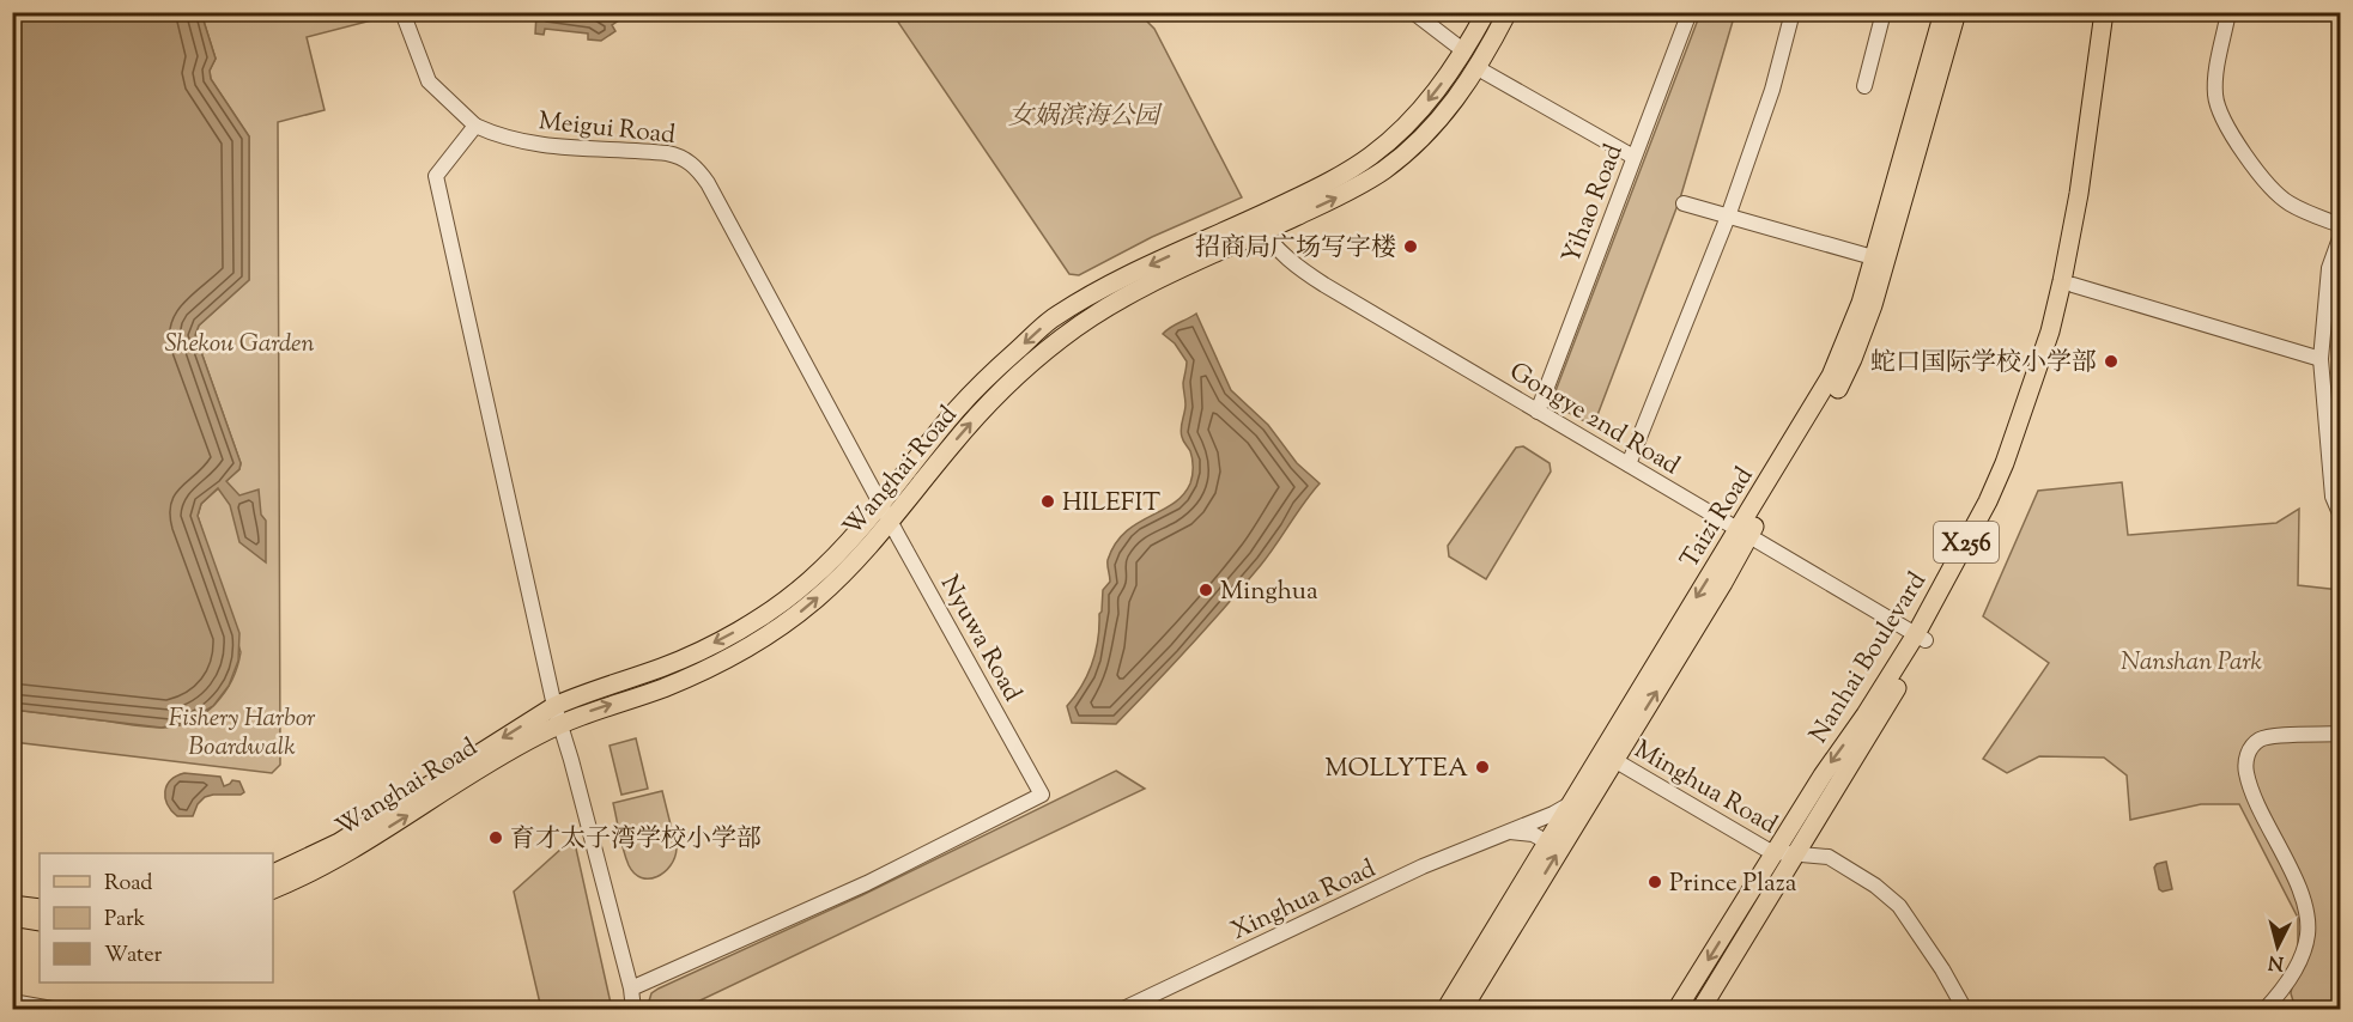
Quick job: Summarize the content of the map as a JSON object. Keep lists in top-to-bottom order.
{
  "streets": {
    "main road": [
      "Wanghai Road",
      "Taizi Road",
      "X256",
      "Nanhai Boulevard"
    ],
    "street": [
      "Meigui Road",
      "Yihao Road",
      "Gongye 2nd Road",
      "Nyuwa Road",
      "Minghua Road",
      "Xinghua Road"
    ]
  },
  "crossings": [
    ["Meigui Road", "Wanghai Road"],
    ["Meigui Road", "Nyuwa Road"],
    ["Yihao Road", "Gongye 2nd Road"],
    ["Gongye 2nd Road", "Wanghai Road"],
    ["Gongye 2nd Road", "Taizi Road"],
    ["Gongye 2nd Road", "Nanhai Boulevard"],
    ["Wanghai Road", "Nyuwa Road"],
    ["Taizi Road", "Minghua Road"],
    ["Taizi Road", "Xinghua Road"],
    ["Nanhai Boulevard", "Minghua Road"]
  ],
  "parks": [
    "女娲滨海公园",
    "Shekou Garden",
    "Nanshan Park",
    "Fishery Harbor Boardwalk"
  ],
  "places": [
    "招商局广场写字楼",
    "蛇口国际学校小学部",
    "HILEFIT",
    "Minghua",
    "MOLLYTEA",
    "育才太子湾学校小学部",
    "Prince Plaza"
  ],
  "legend": ["Road", "Park", "Water"],
  "north": "bottom"
}
